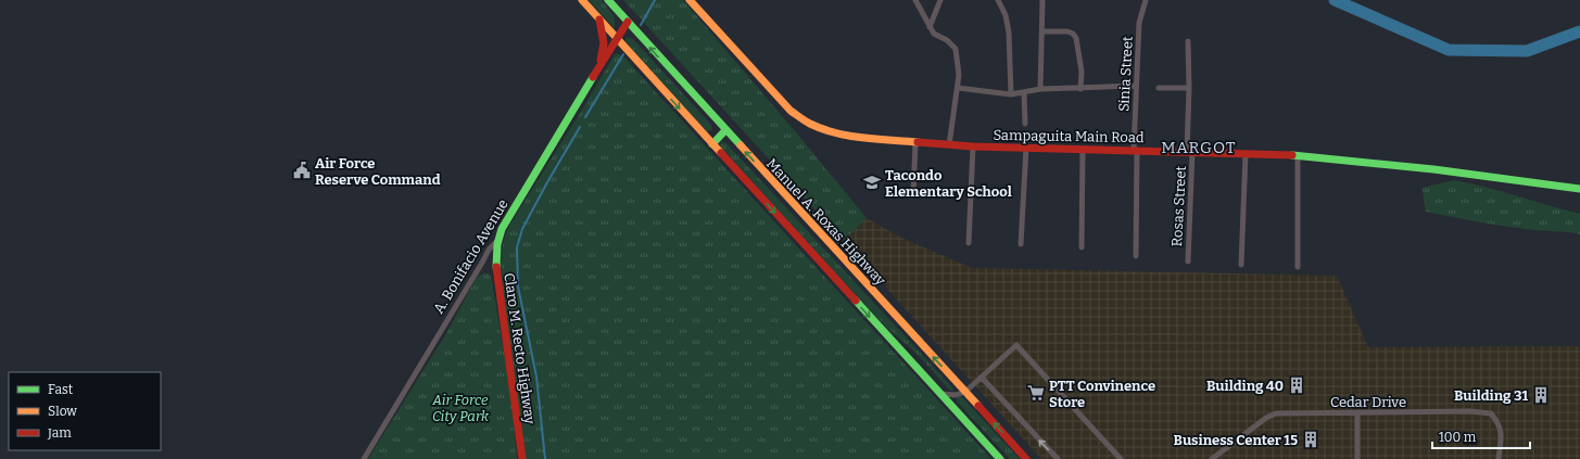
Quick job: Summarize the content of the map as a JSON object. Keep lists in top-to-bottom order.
{
  "streets": {
    "main road": [
      "Sampaguita Main Road",
      "Manuel A. Roxas Highway",
      "A. Bonifacio Avenue",
      "Claro M. Recto Highway"
    ],
    "street": ["Sinia Street", "Rosas Street", "Cedar Drive"]
  },
  "crossings": [
    ["Sinia Street", "Sampaguita Main Road"],
    ["Sampaguita Main Road", "Rosas Street"],
    ["Manuel A. Roxas Highway", "A. Bonifacio Avenue"],
    ["A. Bonifacio Avenue", "Claro M. Recto Highway"]
  ],
  "districts": ["MARGOT"],
  "parks": ["Air Force City Park"],
  "places": {
    "public building": ["Air Force Reserve Command"],
    "school or university": ["Tacondo Elementary School"],
    "building": ["Building 40", "Building 31", "Business Center 15"],
    "supermarket": ["PTT Convinence Store"]
  },
  "legend": ["Fast", "Slow", "Jam"],
  "scale_bar": "100 m"
}
